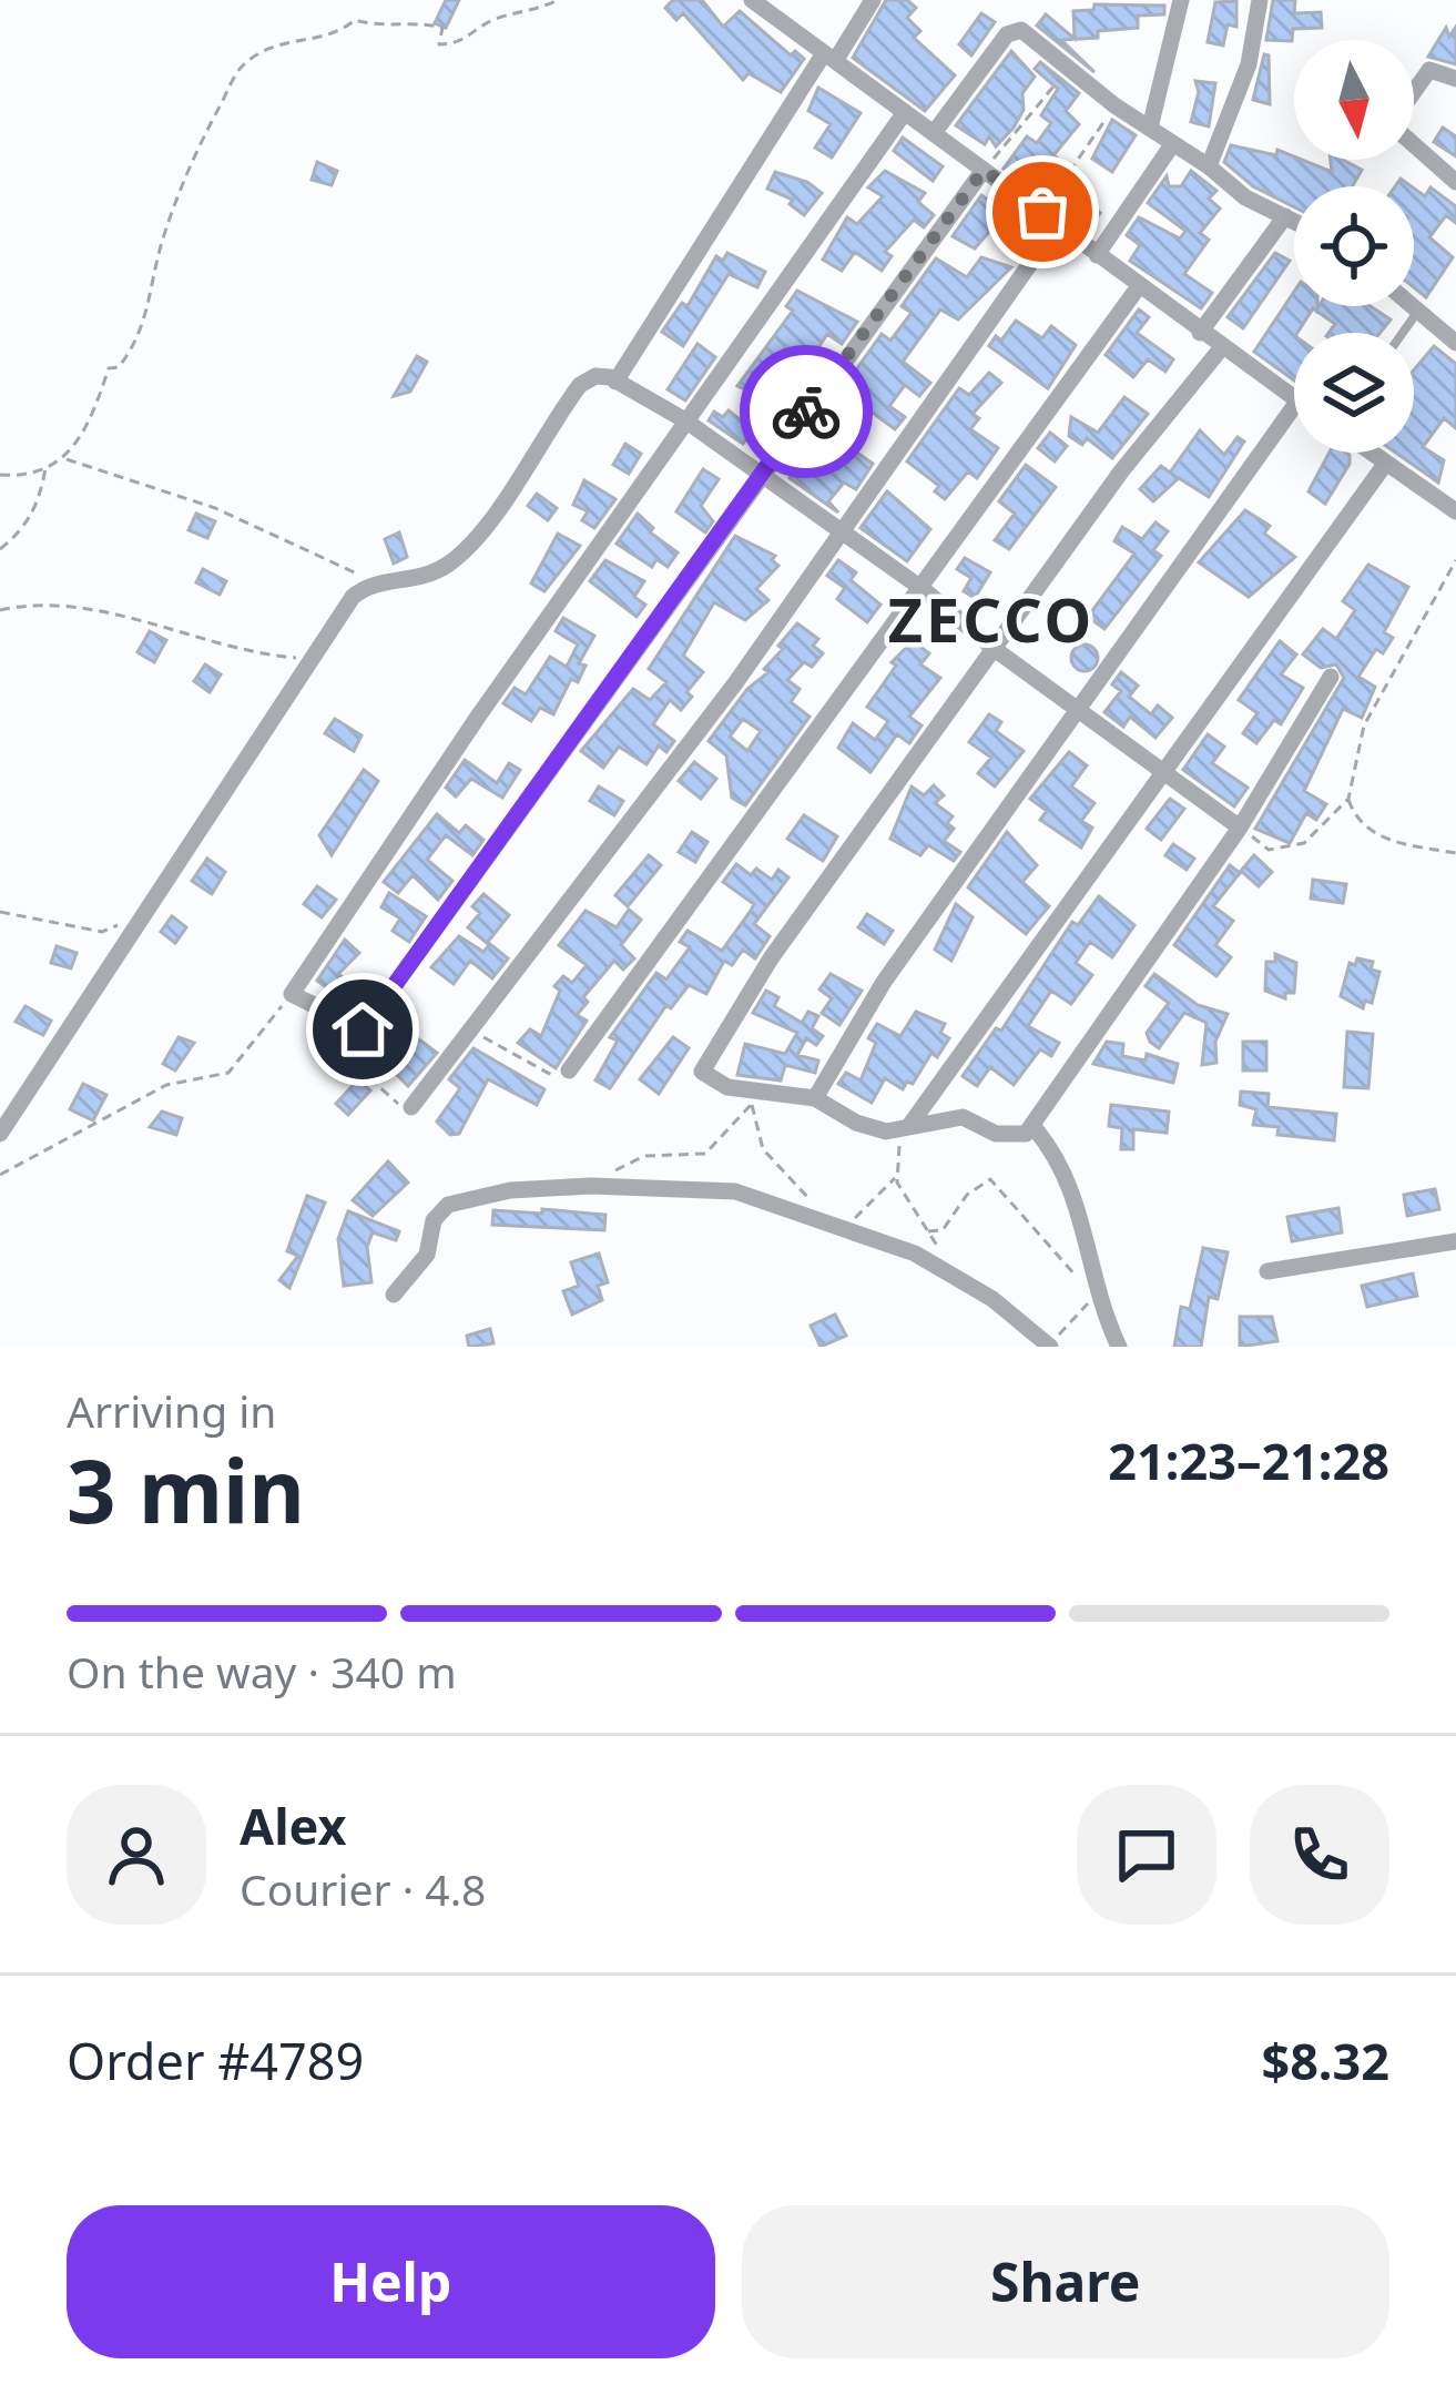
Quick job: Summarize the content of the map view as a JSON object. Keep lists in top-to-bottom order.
{
  "districts": ["ZECCO"],
  "north": "bottom",
  "page": {
    "heading": ["3 min", "Arriving in", "21:23–21:28"],
    "panel": [
      "Alex",
      "Courier · 4.8",
      "Order #4789",
      "$8.32"
    ],
    "bar": "On the way · 340 m",
    "buttons": ["Help", "Share"]
  }
}
